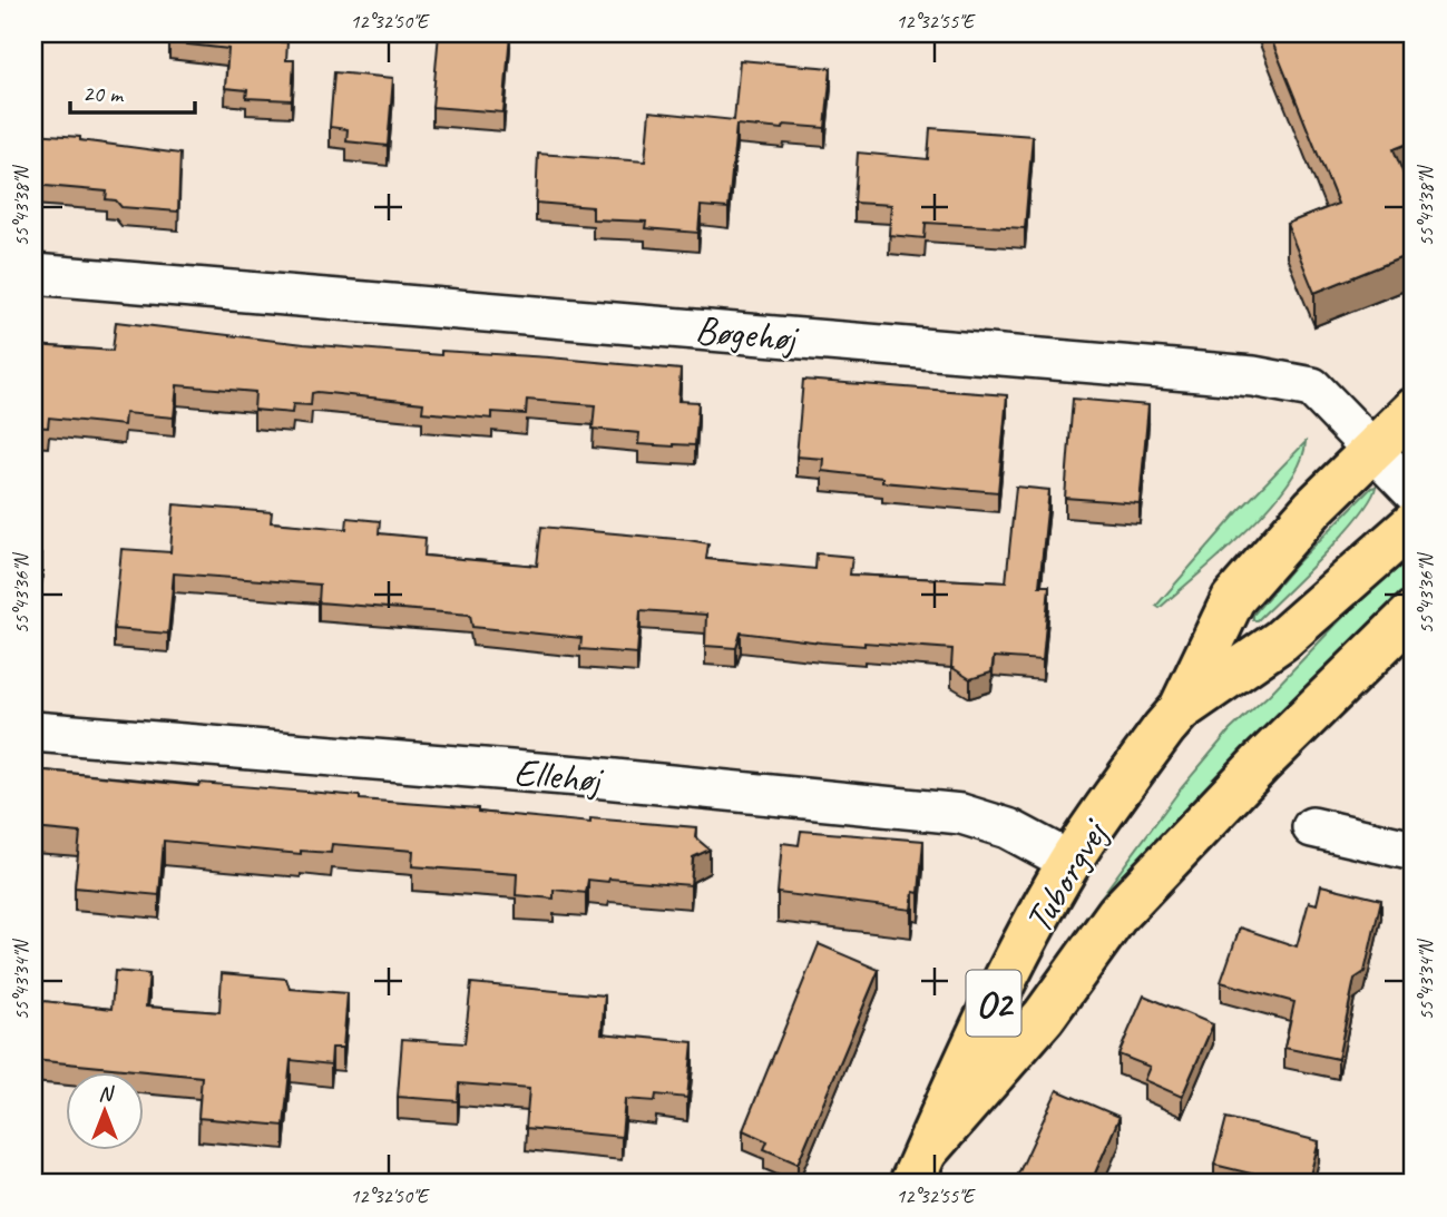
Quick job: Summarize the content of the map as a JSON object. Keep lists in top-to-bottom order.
{
  "streets": {
    "main road": ["Tuborgvej", "O2"],
    "street": ["Bøgehøj", "Ellehøj"]
  },
  "crossings": [
    ["Bøgehøj", "Tuborgvej"],
    ["Ellehøj", "Tuborgvej"]
  ],
  "scale_bar": "20 m",
  "north": "top",
  "coordinates": [
    "12°32'50\"E",
    "12°32'55\"E",
    "55°43'38\"N",
    "55°43'36\"N",
    "55°43'34\"N"
  ]
}
